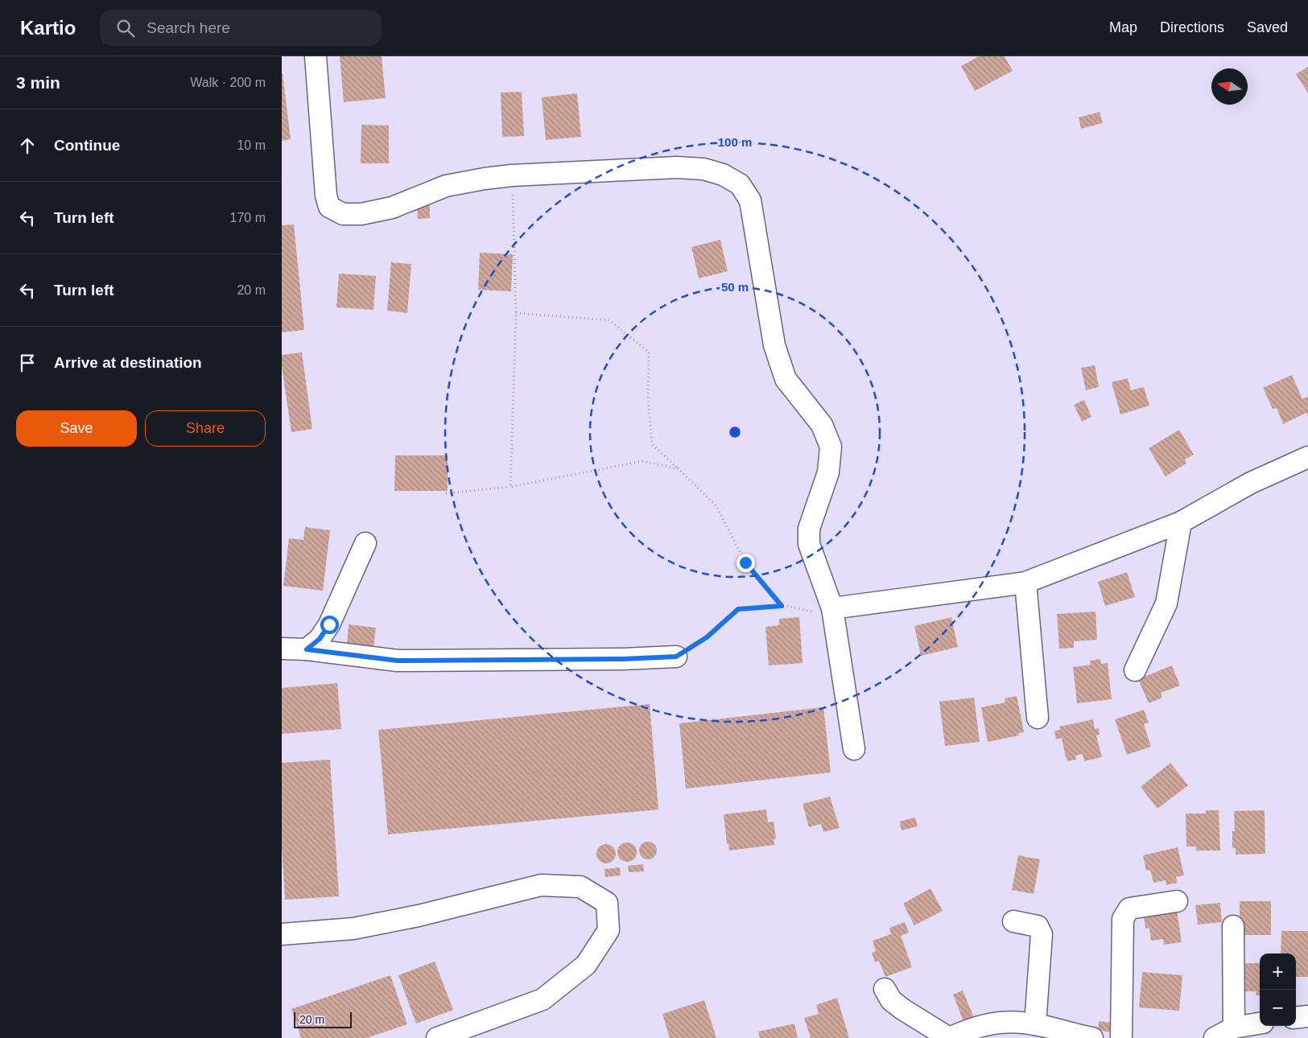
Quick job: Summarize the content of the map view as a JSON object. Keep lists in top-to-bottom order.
{
  "scale_bar": "20 m",
  "north": "left",
  "page": {
    "header": "Kartio",
    "search": "Search here",
    "nav": ["Map", "Directions", "Saved"],
    "heading": ["3 min", "Walk · 200 m"],
    "list": [
      ["Continue", "10 m"],
      ["Turn left", "170 m"],
      ["Turn left", "20 m"],
      "Arrive at destination"
    ],
    "buttons": ["Save", "Share"],
    "map_buttons": ["+", "−"],
    "scale": "20 m"
  },
  "rings": ["100 m", "50 m"]
}
